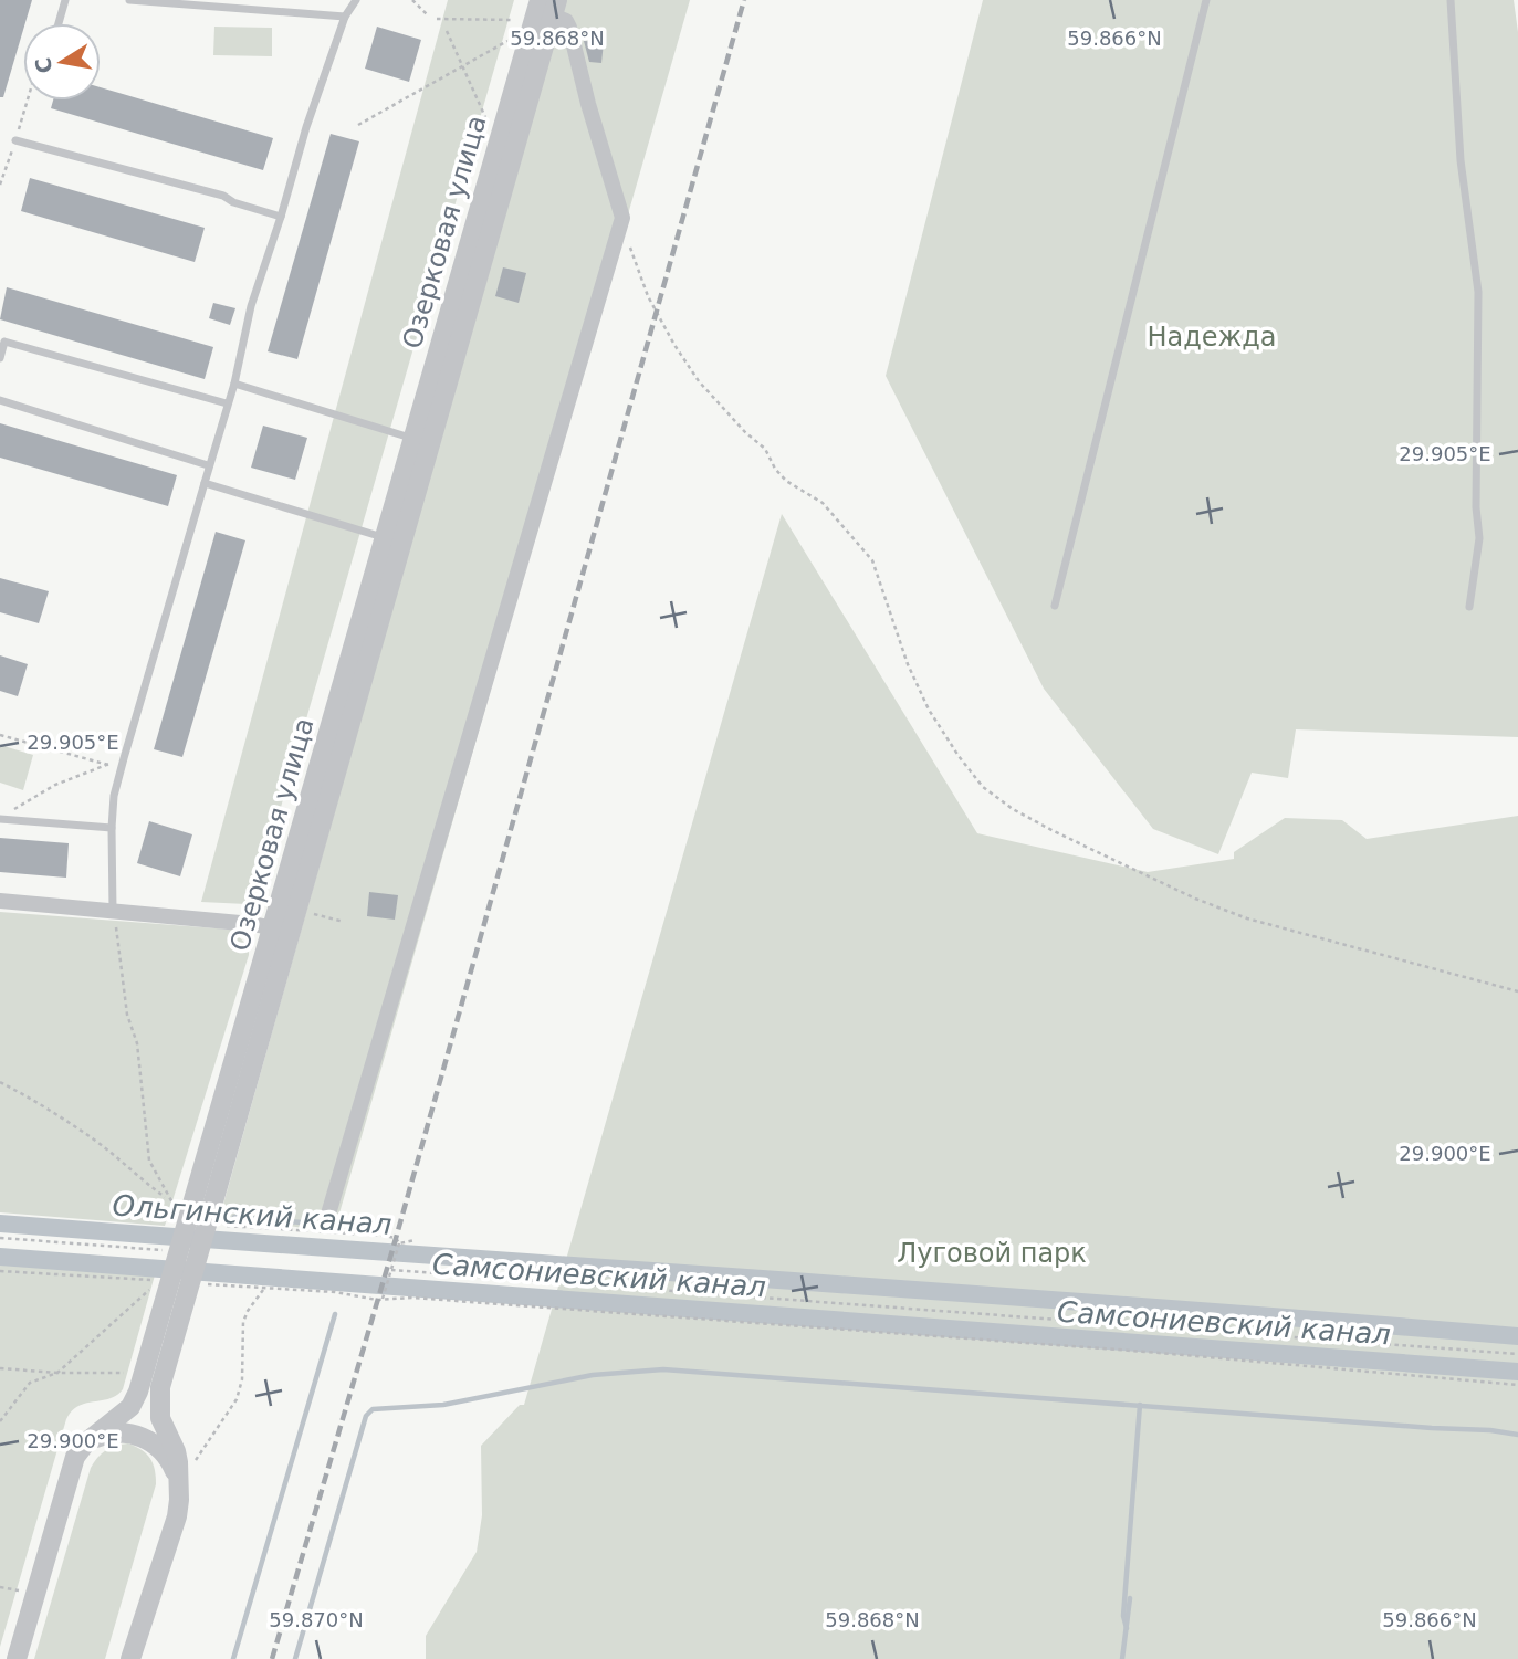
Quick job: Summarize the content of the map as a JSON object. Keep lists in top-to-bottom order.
{
  "streets": {
    "street": ["Озерковая улица"]
  },
  "water": ["Ольгинский канал", "Самсониевский канал"],
  "parks": ["Надежда", "Луговой парк"],
  "north": "left",
  "coordinates": [
    "59.868°N",
    "59.866°N",
    "29.905°E",
    "29.900°E",
    "59.870°N"
  ]
}
